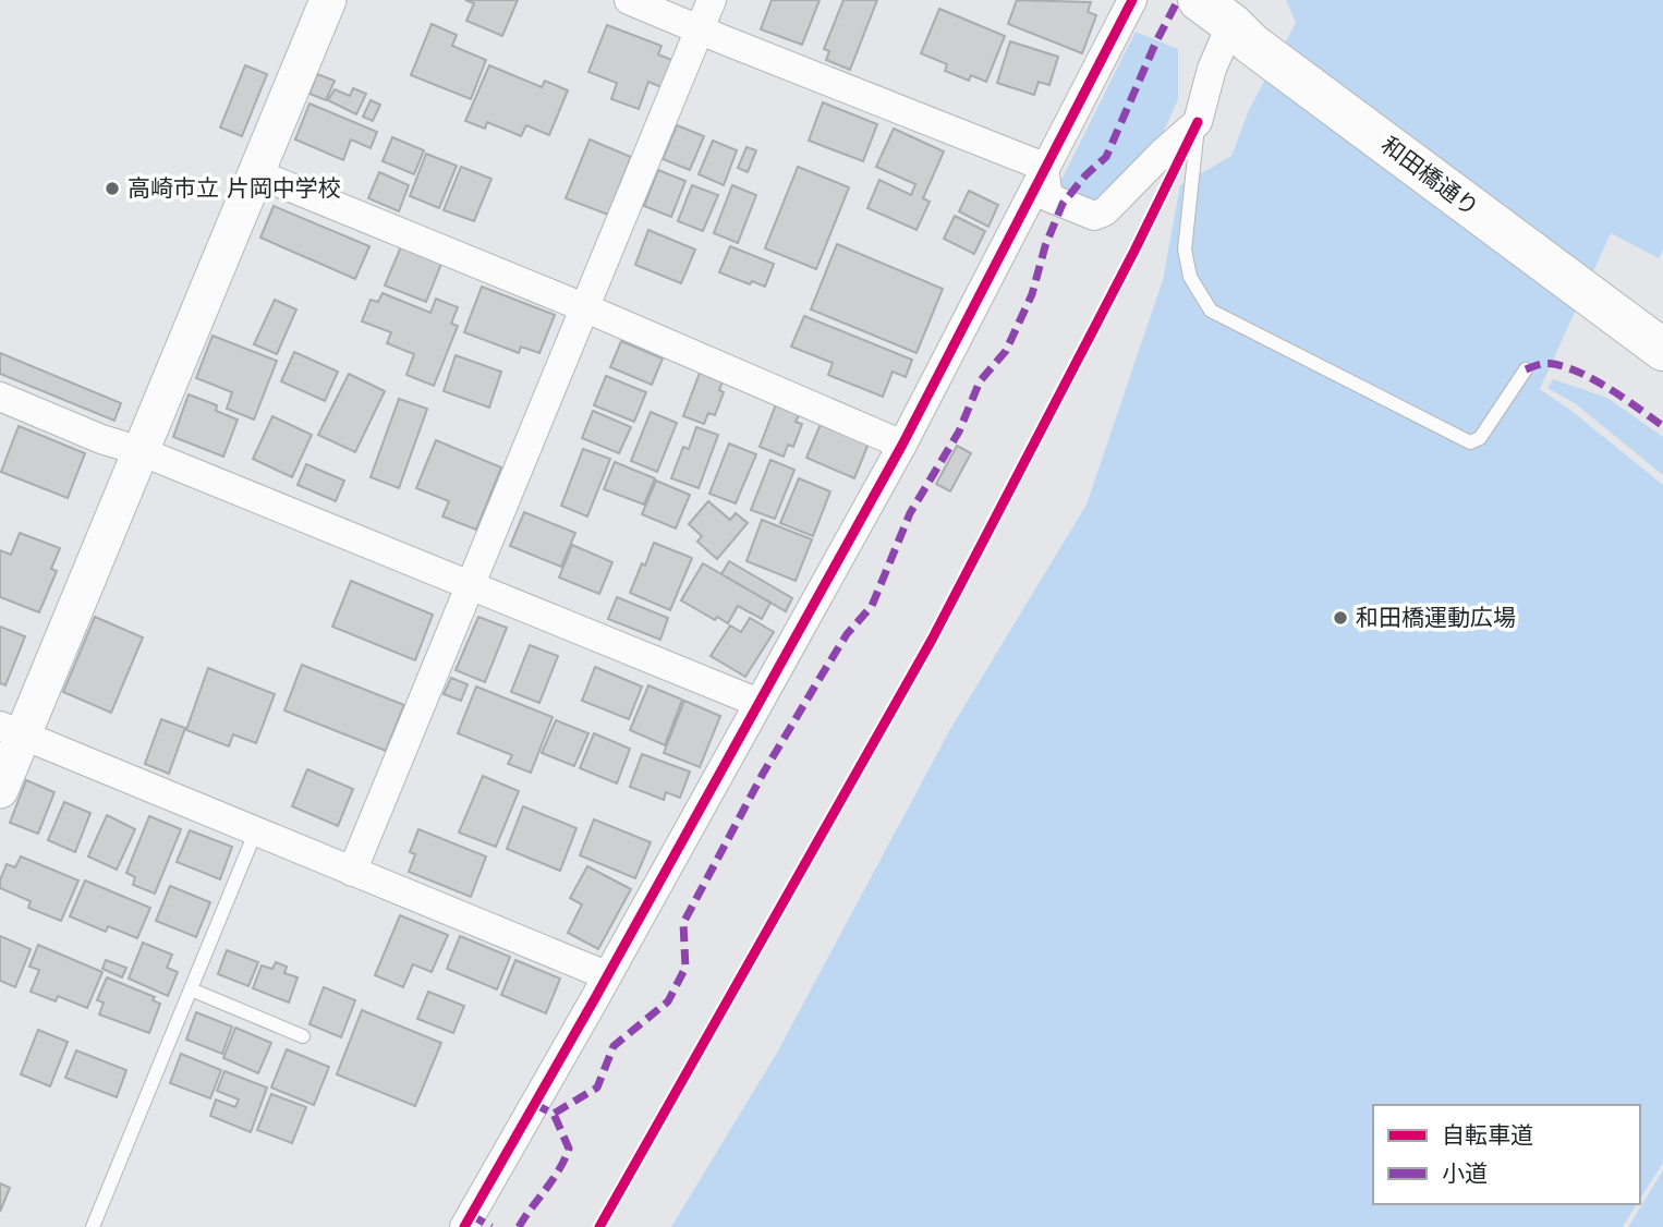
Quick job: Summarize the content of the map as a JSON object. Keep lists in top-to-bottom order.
{
  "streets": {
    "main road": ["和田橋通り"]
  },
  "places": ["高崎市立 片岡中学校", "和田橋運動広場"],
  "legend": ["自転車道", "小道"]
}
